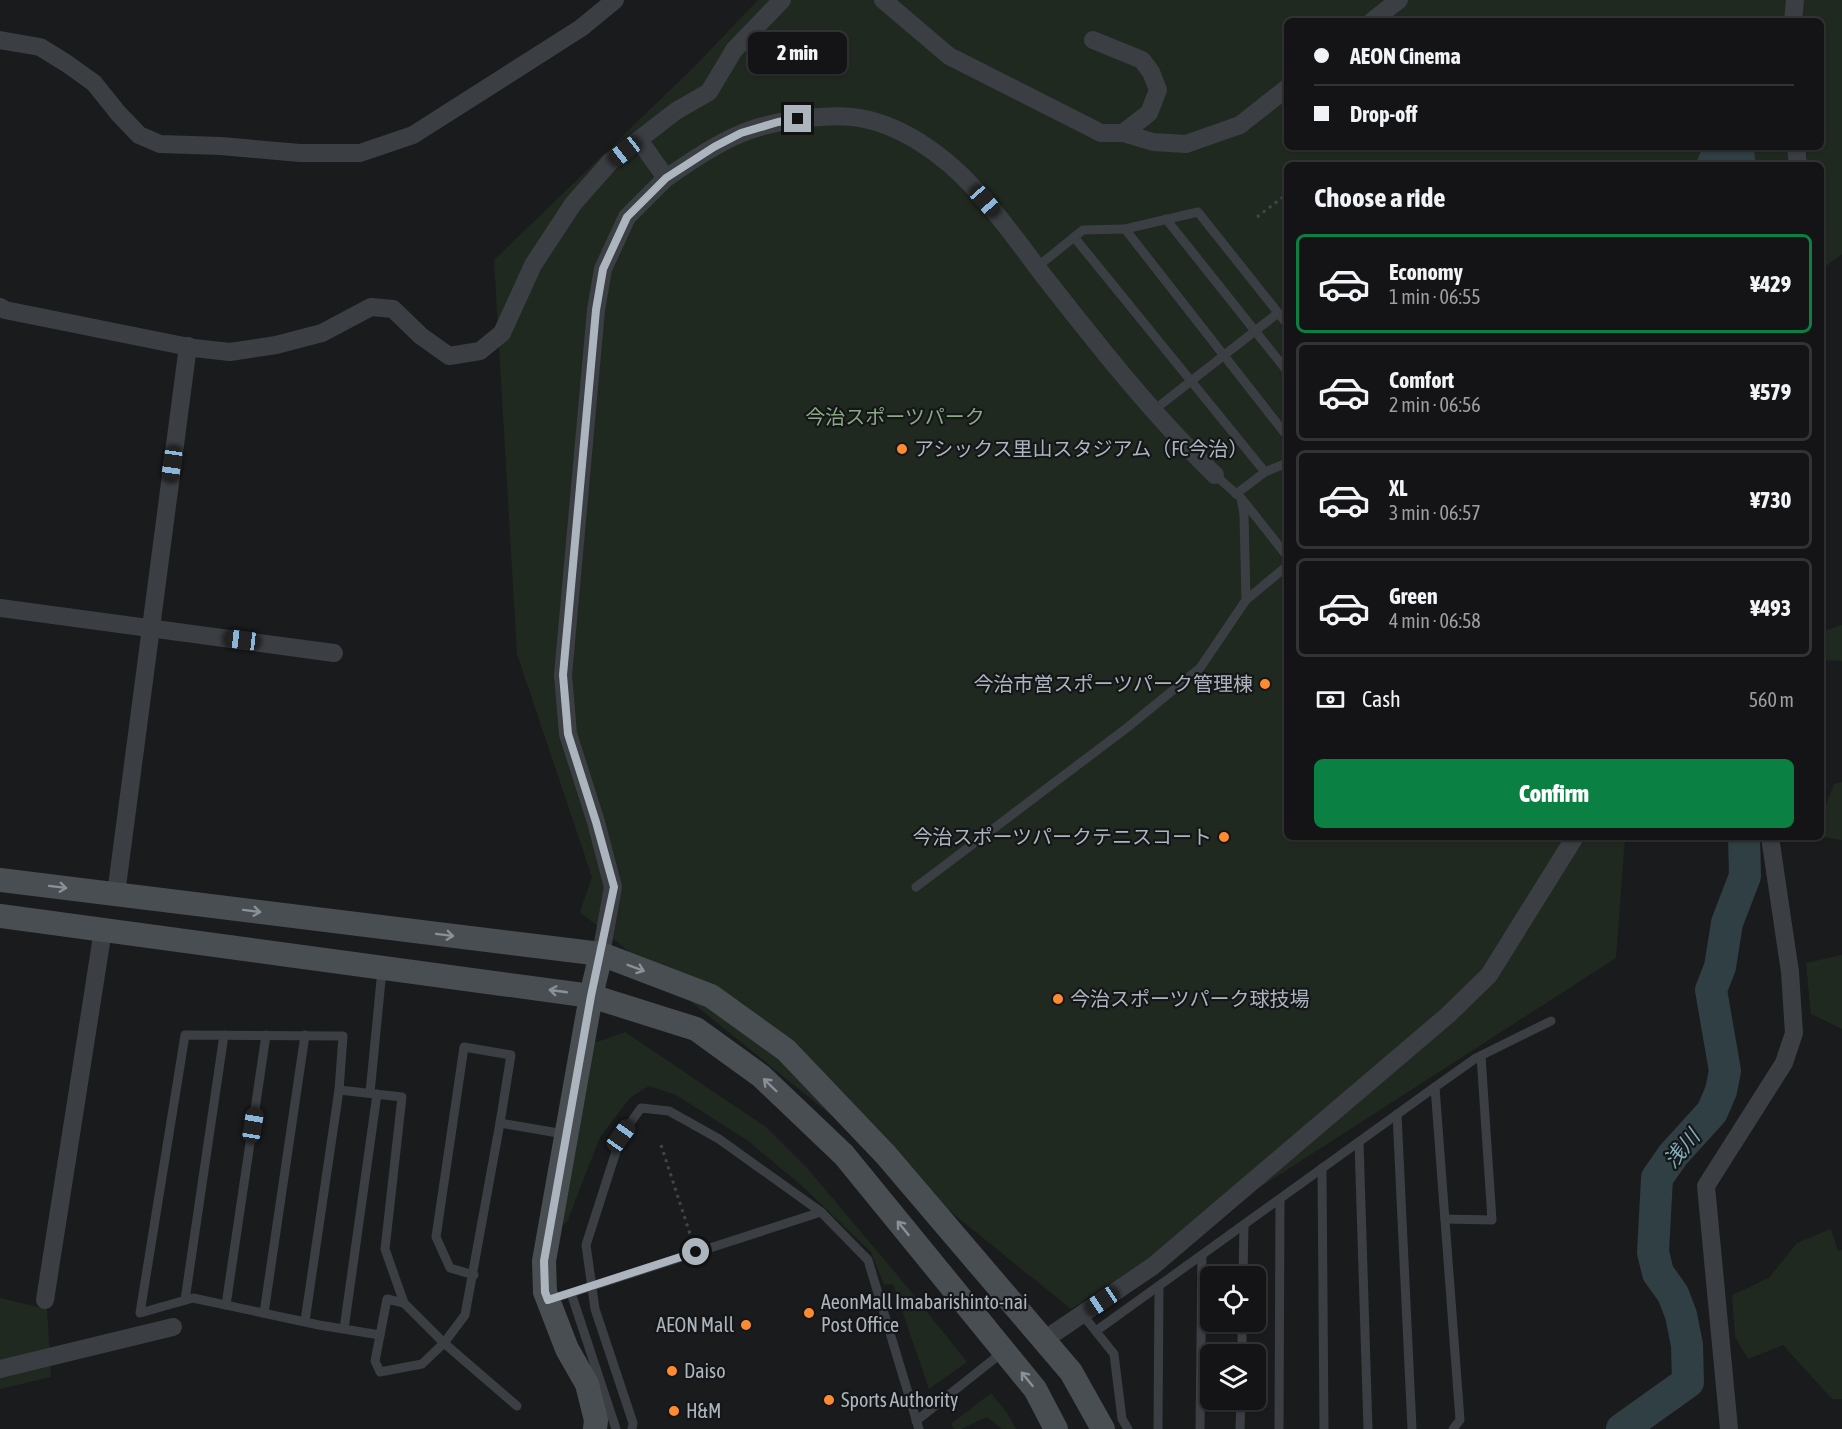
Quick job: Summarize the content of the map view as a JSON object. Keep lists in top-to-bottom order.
{
  "water": ["浅川"],
  "parks": ["今治スポーツパーク"],
  "places": [
    "アシックス里山スタジアム（FC今治）",
    "今治市営スポーツパーク管理棟",
    "今治スポーツパークテニスコート",
    "今治スポーツパーク球技場",
    "AeonMall Imabarishinto-nai Post Office",
    "AEON Mall",
    "Daiso",
    "Sports Authority",
    "H&M"
  ],
  "page": {
    "banner": ["AEON Cinema", "Drop-off"],
    "bubble": "2 min",
    "heading": "Choose a ride",
    "list": [
      {
        "name": "Economy",
        "note": "1 min · 06:55",
        "value": "¥429"
      },
      {
        "name": "Comfort",
        "note": "2 min · 06:56",
        "value": "¥579"
      },
      {
        "name": "XL",
        "note": "3 min · 06:57",
        "value": "¥730"
      },
      {
        "name": "Green",
        "note": "4 min · 06:58",
        "value": "¥493"
      }
    ],
    "pay": ["Cash", "560 m"],
    "buttons": "Confirm"
  }
}
